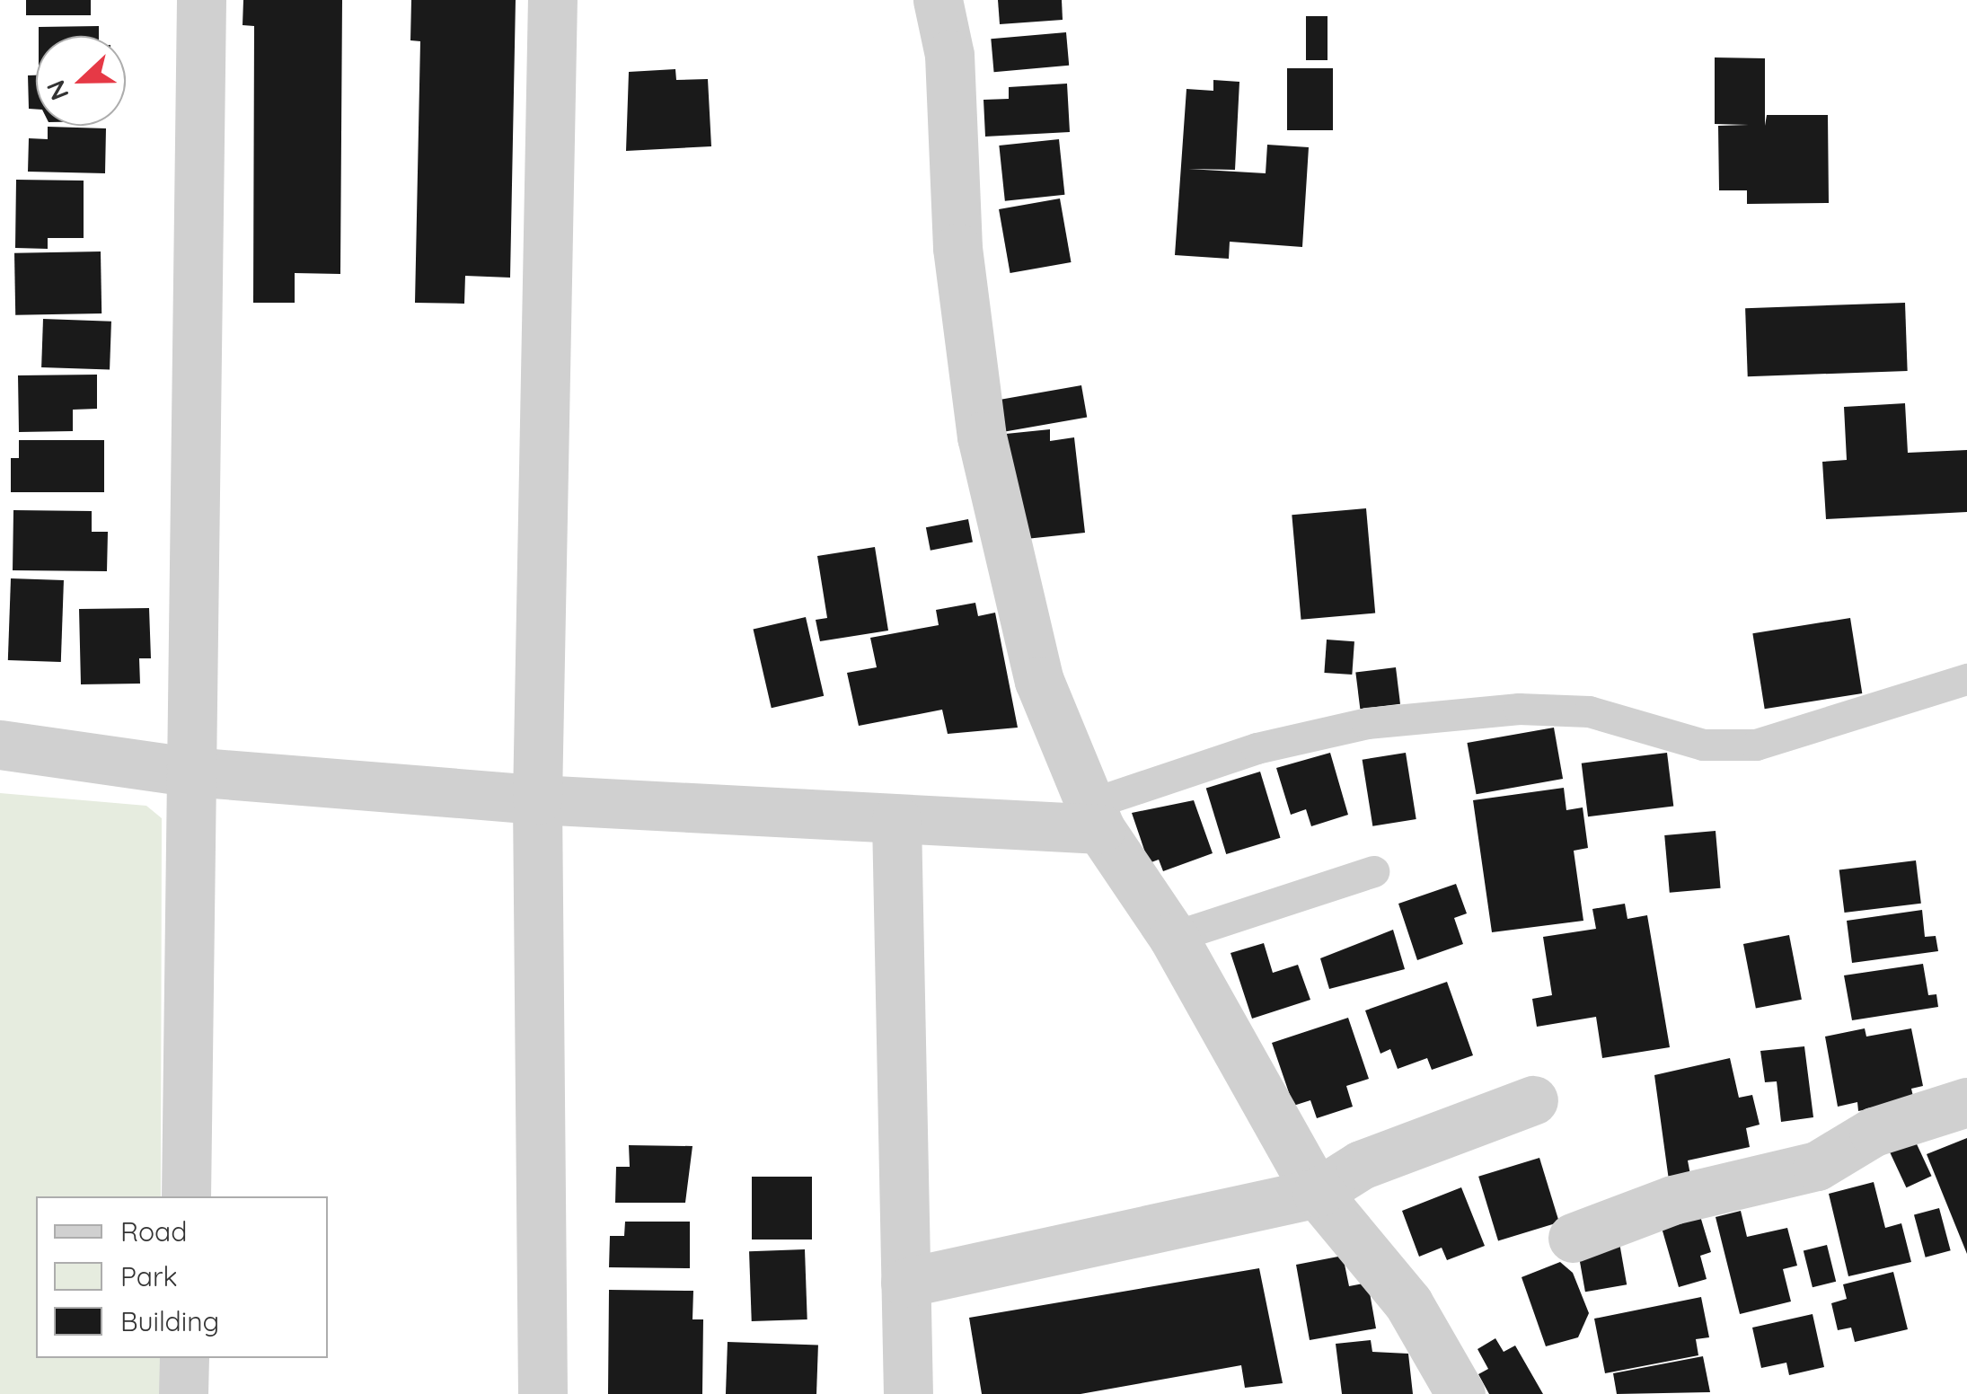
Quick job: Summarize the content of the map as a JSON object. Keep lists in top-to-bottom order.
{
  "legend": ["Road", "Park", "Building"],
  "north": "left"
}
